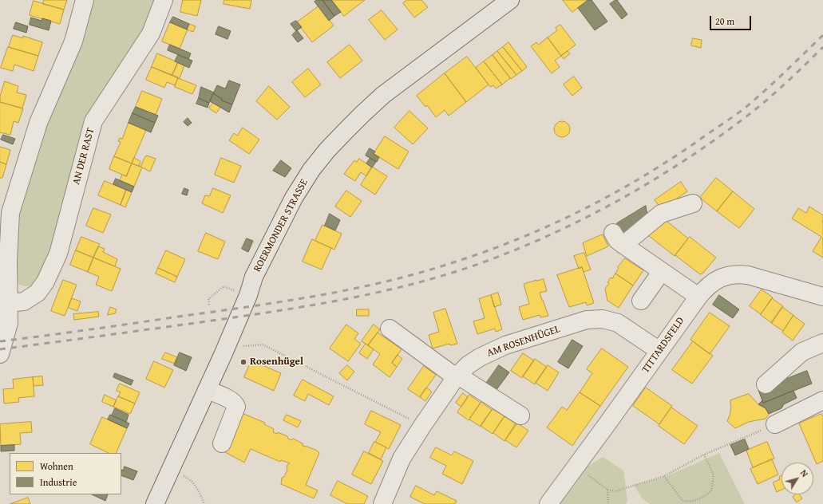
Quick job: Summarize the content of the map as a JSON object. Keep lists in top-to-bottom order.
{
  "streets": {
    "main road": ["ROERMONDER STRASSE"],
    "street": ["AN DER RAST", "AM ROSENHÜGEL", "TITTARDSFELD"]
  },
  "crossings": [
    ["AM ROSENHÜGEL", "TITTARDSFELD"]
  ],
  "places": ["Rosenhügel"],
  "legend": ["Wohnen", "Industrie"],
  "scale_bar": "20 m",
  "north": "top right"
}
